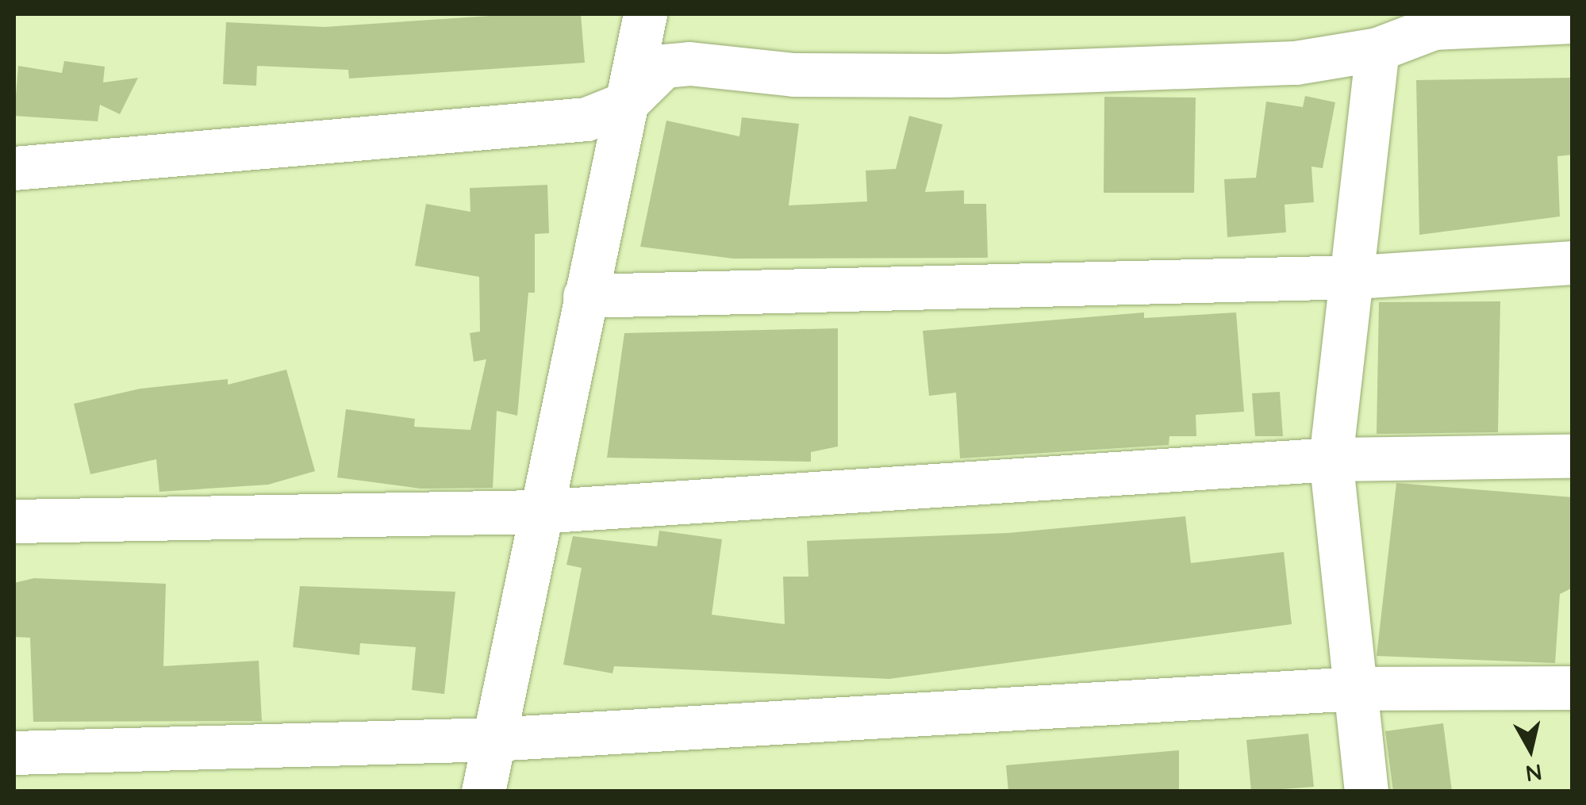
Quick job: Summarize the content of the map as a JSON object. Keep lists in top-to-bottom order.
{
  "north": "bottom"
}
